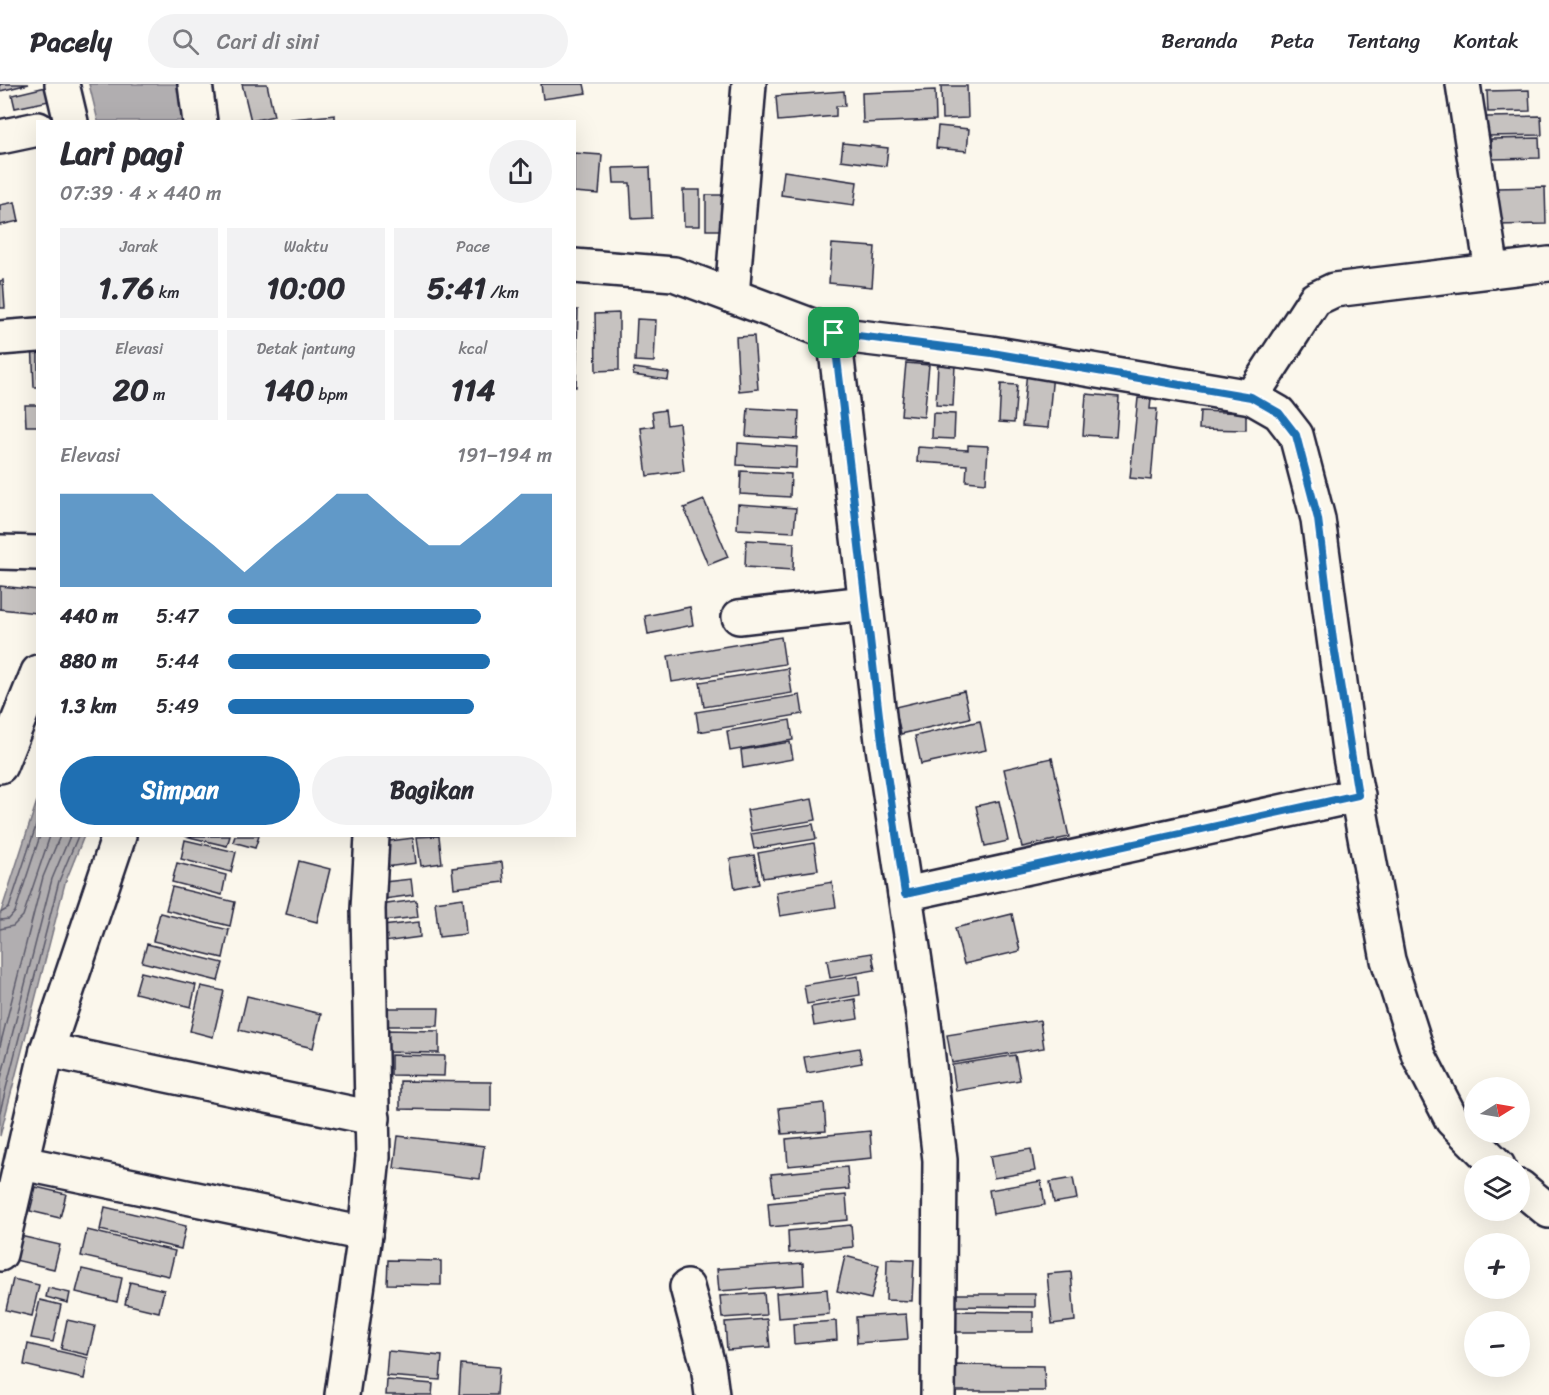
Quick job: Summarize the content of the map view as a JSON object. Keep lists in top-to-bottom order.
{
  "north": "right",
  "page": {
    "header": "Pacely",
    "search": "Cari di sini",
    "nav": [
      "Beranda",
      "Peta",
      "Tentang",
      "Kontak"
    ],
    "heading": ["Lari pagi", "07:39 · 4 × 440 m"],
    "stats": [
      ["Jarak", "1.76 km"],
      ["Waktu", "10:00"],
      ["Pace", "5:41 /km"],
      ["Elevasi", "20 m"],
      ["Detak jantung", "140 bpm"],
      ["kcal", "114"]
    ],
    "chart": ["Elevasi", "191–194 m"],
    "list": [
      {
        "name": "440 m",
        "note": "5:47"
      },
      {
        "name": "880 m",
        "note": "5:44"
      },
      {
        "name": "1.3 km",
        "note": "5:49"
      }
    ],
    "buttons": ["Simpan", "Bagikan"],
    "map_buttons": ["+", "−"]
  }
}
